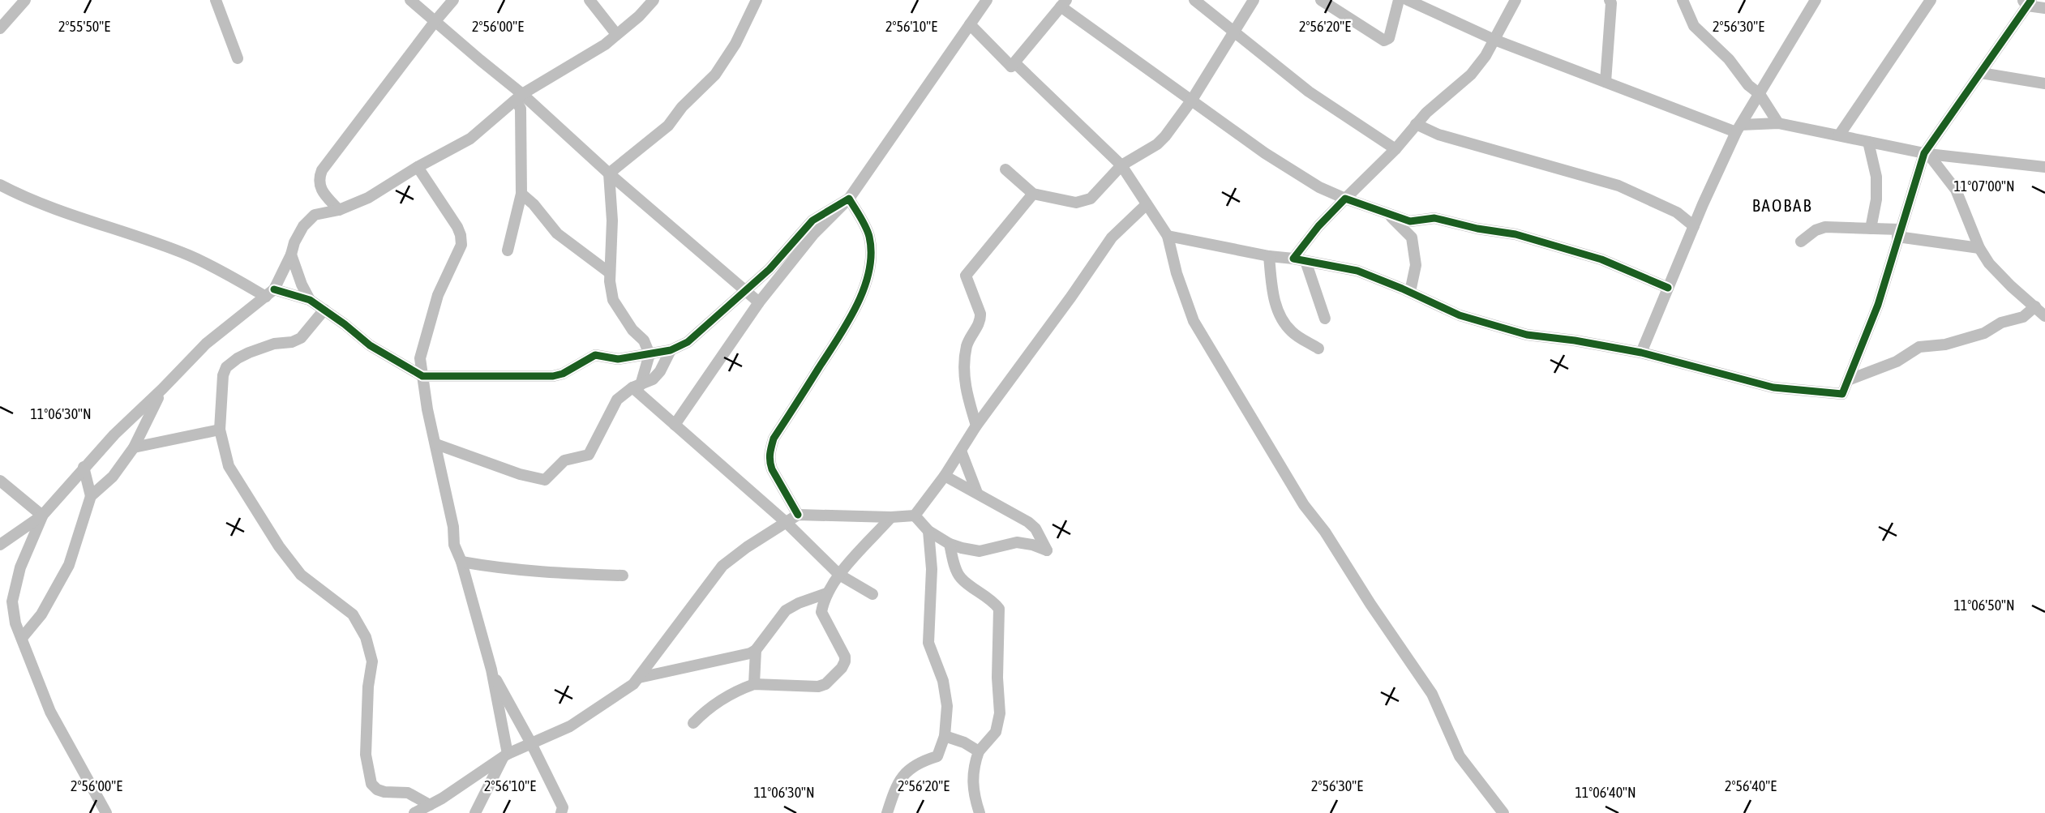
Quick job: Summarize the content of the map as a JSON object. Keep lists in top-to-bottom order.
{
  "districts": ["BAOBAB"],
  "coordinates": [
    "2°55'50\"E",
    "2°56'00\"E",
    "2°56'10\"E",
    "2°56'20\"E",
    "2°56'30\"E",
    "11°07'00\"N",
    "11°06'30\"N",
    "11°06'50\"N",
    "2°56'40\"E",
    "11°06'40\"N"
  ]
}
